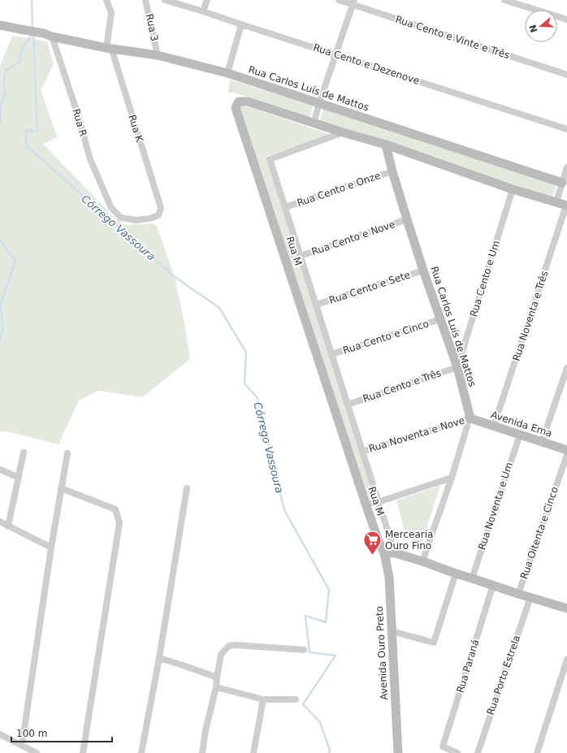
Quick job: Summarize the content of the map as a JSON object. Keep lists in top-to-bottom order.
{
  "streets": {
    "street": [
      "Rua 3",
      "Rua Cento e Vinte e Três",
      "Rua Cento e Dezenove",
      "Rua Carlos Luís de Mattos",
      "Rua R",
      "Rua K",
      "Rua Cento e Onze",
      "Rua Cento e Nove",
      "Rua M",
      "Rua Cento e Um",
      "Rua Cento e Sete",
      "Rua Noventa e Três",
      "Rua Cento e Cinco",
      "Rua Cento e Três",
      "Avenida Ema",
      "Rua Noventa e Nove",
      "Rua Noventa e Um",
      "Rua Oitenta e Cinco",
      "Avenida Ouro Preto",
      "Rua Paraná",
      "Rua Porto Estrela"
    ]
  },
  "crossings": [
    ["Rua 3", "Rua Carlos Luís de Mattos"],
    ["Rua Carlos Luís de Mattos", "Rua R"],
    ["Rua Carlos Luís de Mattos", "Rua K"],
    ["Rua Carlos Luís de Mattos", "Rua Cento e Onze"],
    ["Rua Carlos Luís de Mattos", "Rua Cento e Nove"],
    ["Rua Carlos Luís de Mattos", "Rua M"],
    ["Rua Carlos Luís de Mattos", "Rua Cento e Um"],
    ["Rua Carlos Luís de Mattos", "Rua Cento e Sete"],
    ["Rua Carlos Luís de Mattos", "Rua Cento e Cinco"],
    ["Rua Carlos Luís de Mattos", "Rua Cento e Três"],
    ["Rua Carlos Luís de Mattos", "Avenida Ema"],
    ["Rua Carlos Luís de Mattos", "Rua Noventa e Nove"],
    ["Rua R", "Rua K"],
    ["Rua Cento e Onze", "Rua M"],
    ["Rua Cento e Nove", "Rua M"],
    ["Rua M", "Rua Cento e Sete"],
    ["Rua M", "Rua Cento e Cinco"],
    ["Rua M", "Rua Cento e Três"],
    ["Rua M", "Rua Noventa e Nove"],
    ["Rua M", "Avenida Ouro Preto"],
    ["Rua Cento e Um", "Rua Cento e Três"],
    ["Rua Noventa e Três", "Avenida Ema"],
    ["Avenida Ema", "Rua Noventa e Nove"],
    ["Avenida Ema", "Rua Noventa e Um"]
  ],
  "water": ["Córrego Vassoura"],
  "places": {
    "supermarket": ["Mercearia Ouro Fino"]
  },
  "scale_bar": "100 m",
  "north": "left"
}
